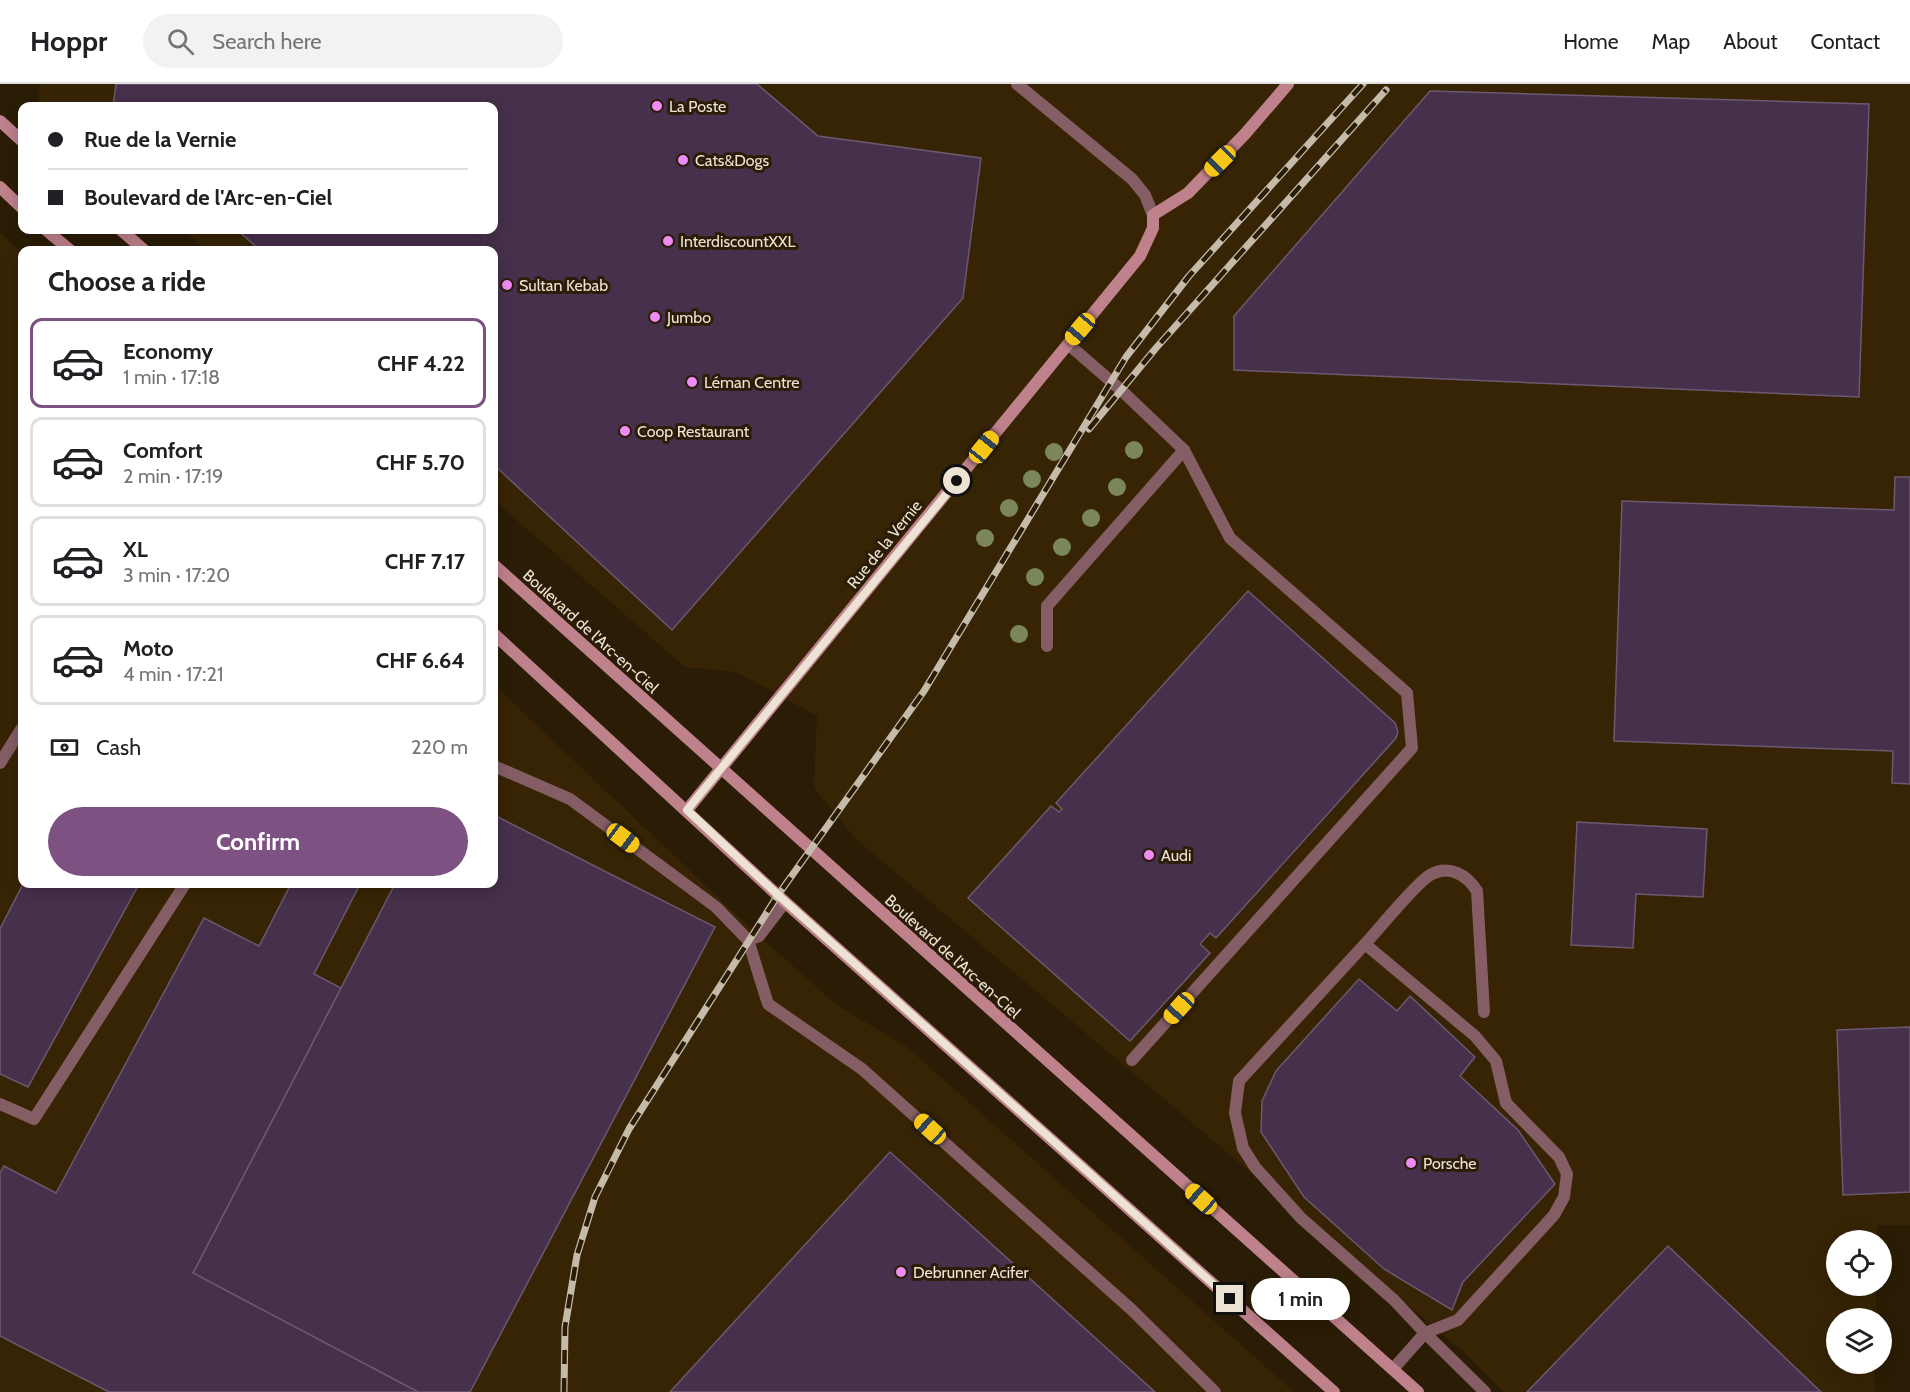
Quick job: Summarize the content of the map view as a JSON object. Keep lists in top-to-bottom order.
{
  "streets": {
    "main road": ["Rue de la Vernie", "Boulevard de l'Arc-en-Ciel"]
  },
  "crossings": [
    ["Rue de la Vernie", "Boulevard de l'Arc-en-Ciel"]
  ],
  "places": [
    "La Poste",
    "Cats&Dogs",
    "InterdiscountXXL",
    "Sultan Kebab",
    "Jumbo",
    "Léman Centre",
    "Coop Restaurant",
    "Audi",
    "Porsche",
    "Debrunner Acifer"
  ],
  "page": {
    "header": "Hoppr",
    "search": "Search here",
    "nav": [
      "Home",
      "Map",
      "About",
      "Contact"
    ],
    "banner": ["Rue de la Vernie", "Boulevard de l'Arc-en-Ciel"],
    "heading": "Choose a ride",
    "list": [
      {
        "name": "Economy",
        "note": "1 min · 17:18",
        "value": "CHF 4.22"
      },
      {
        "name": "Comfort",
        "note": "2 min · 17:19",
        "value": "CHF 5.70"
      },
      {
        "name": "XL",
        "note": "3 min · 17:20",
        "value": "CHF 7.17"
      },
      {
        "name": "Moto",
        "note": "4 min · 17:21",
        "value": "CHF 6.64"
      }
    ],
    "pay": ["Cash", "220 m"],
    "buttons": "Confirm",
    "bubble": "1 min"
  }
}
